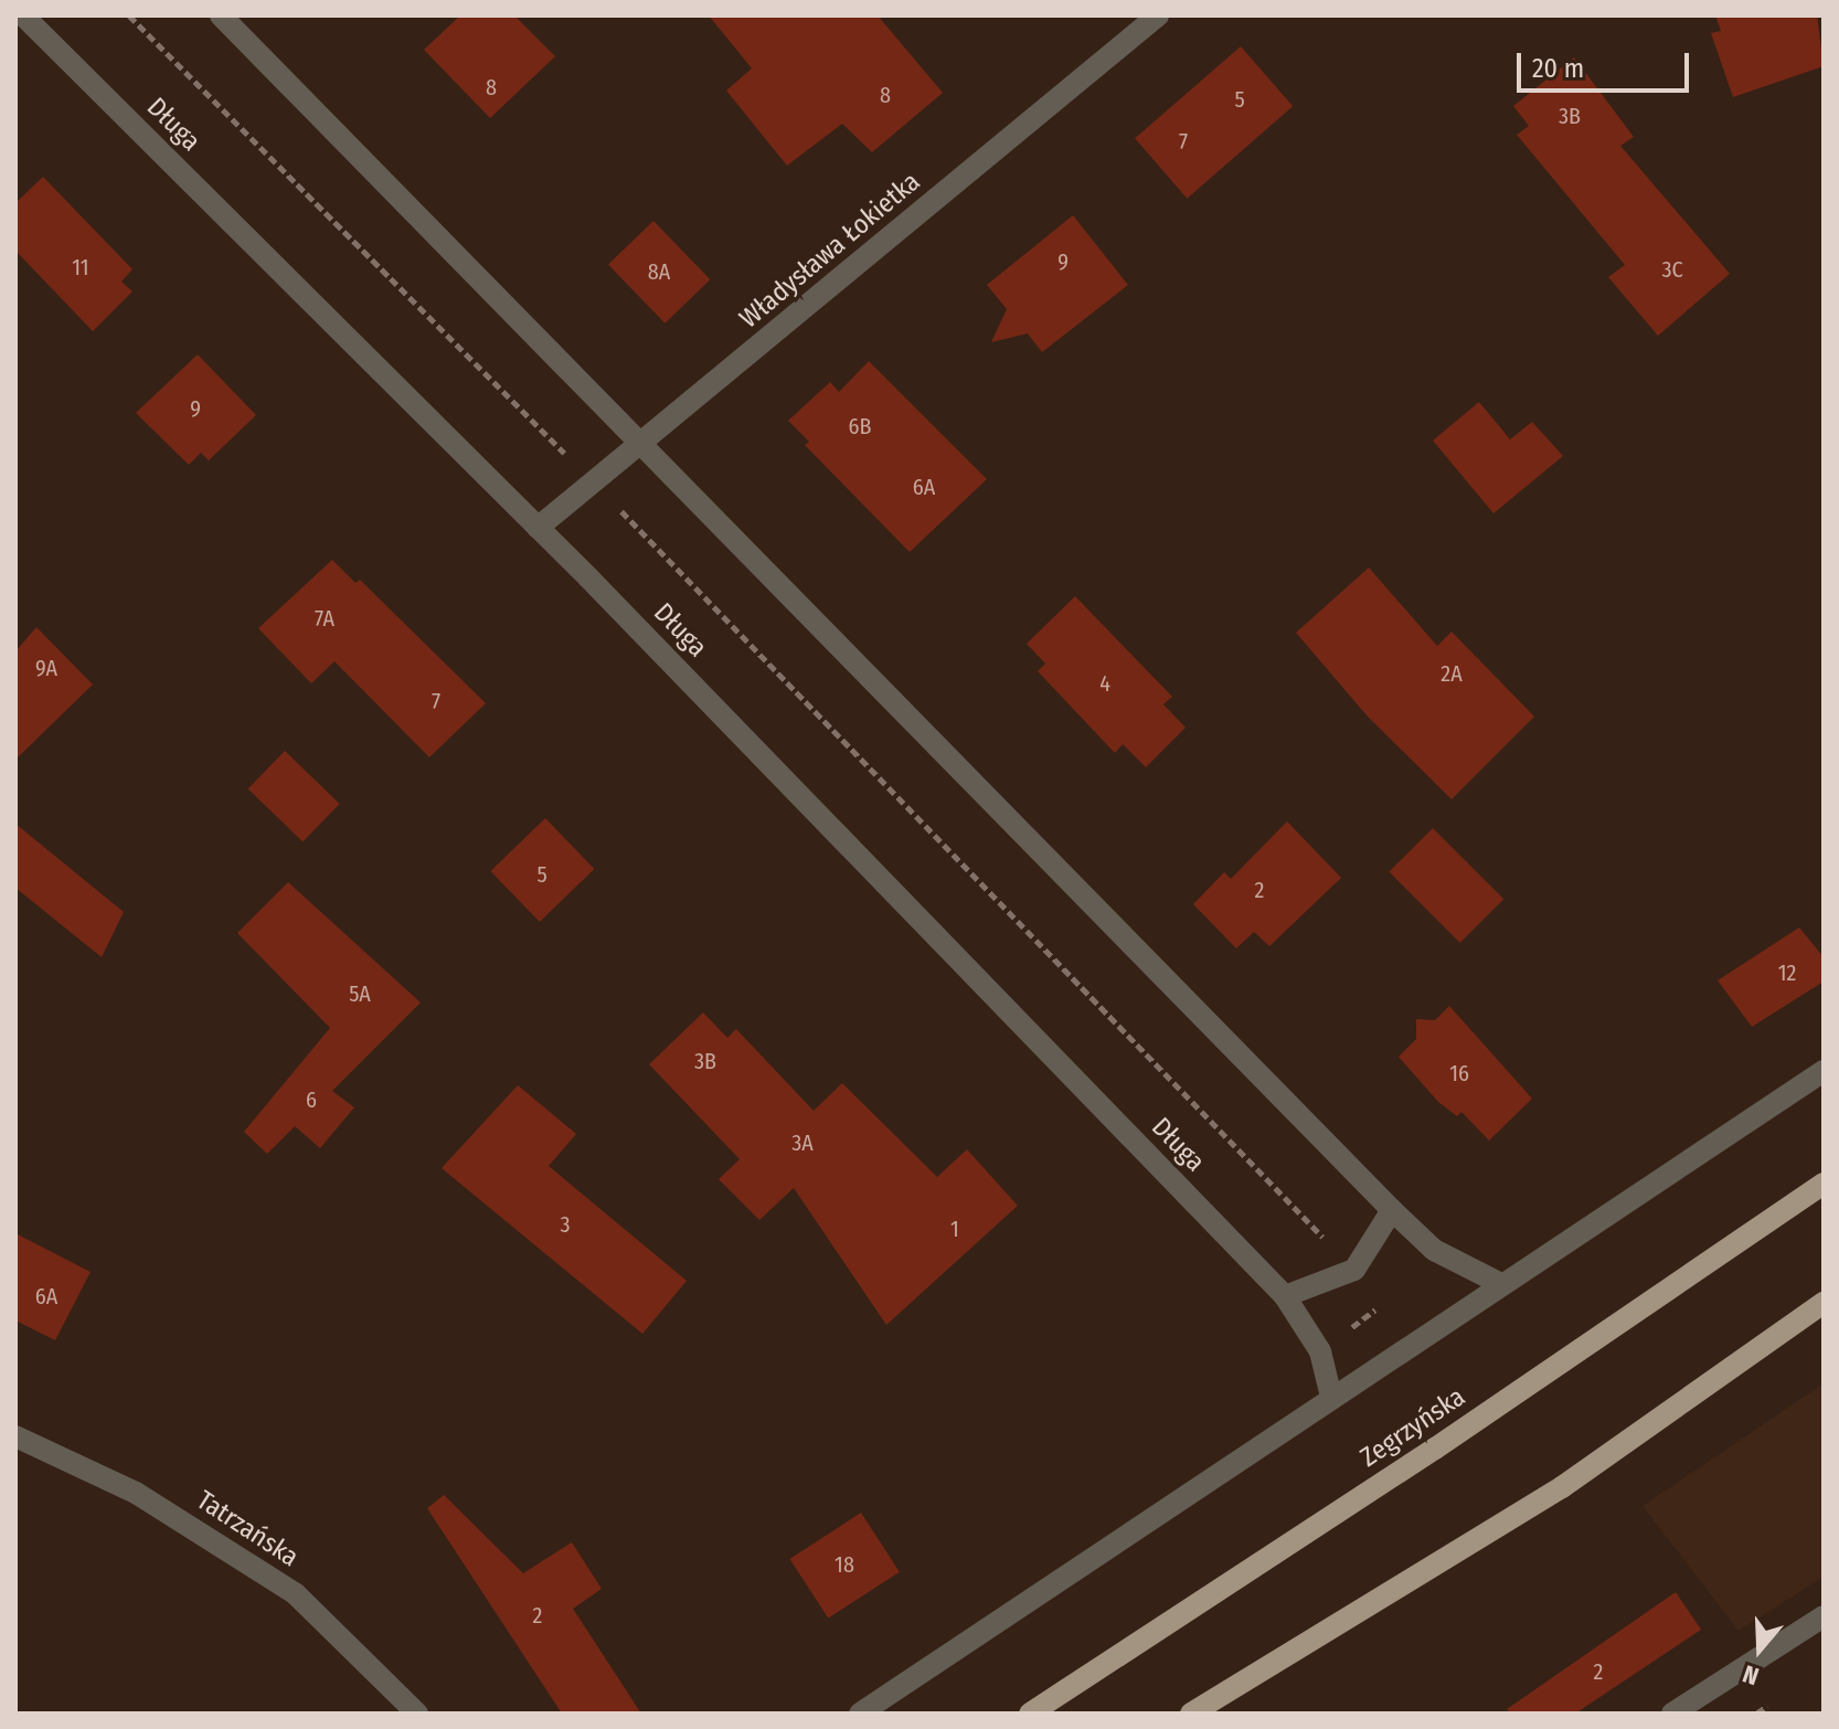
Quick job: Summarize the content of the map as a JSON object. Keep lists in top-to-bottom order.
{
  "streets": {
    "main road": ["Zegrzyńska"],
    "street": ["Długa", "Władysława Łokietka", "Tatrzańska"]
  },
  "crossings": [
    ["Długa", "Władysława Łokietka"]
  ],
  "house_numbers": [
    "8",
    "8",
    "5",
    "3B",
    "7",
    "9",
    "11",
    "3C",
    "8A",
    "9",
    "6B",
    "6A",
    "7A",
    "9A",
    "2A",
    "4",
    "7",
    "5",
    "2",
    "12",
    "5A",
    "3B",
    "16",
    "6",
    "3A",
    "3",
    "1",
    "6A",
    "18",
    "2",
    "2"
  ],
  "scale_bar": "20 m",
  "north": "bottom"
}
